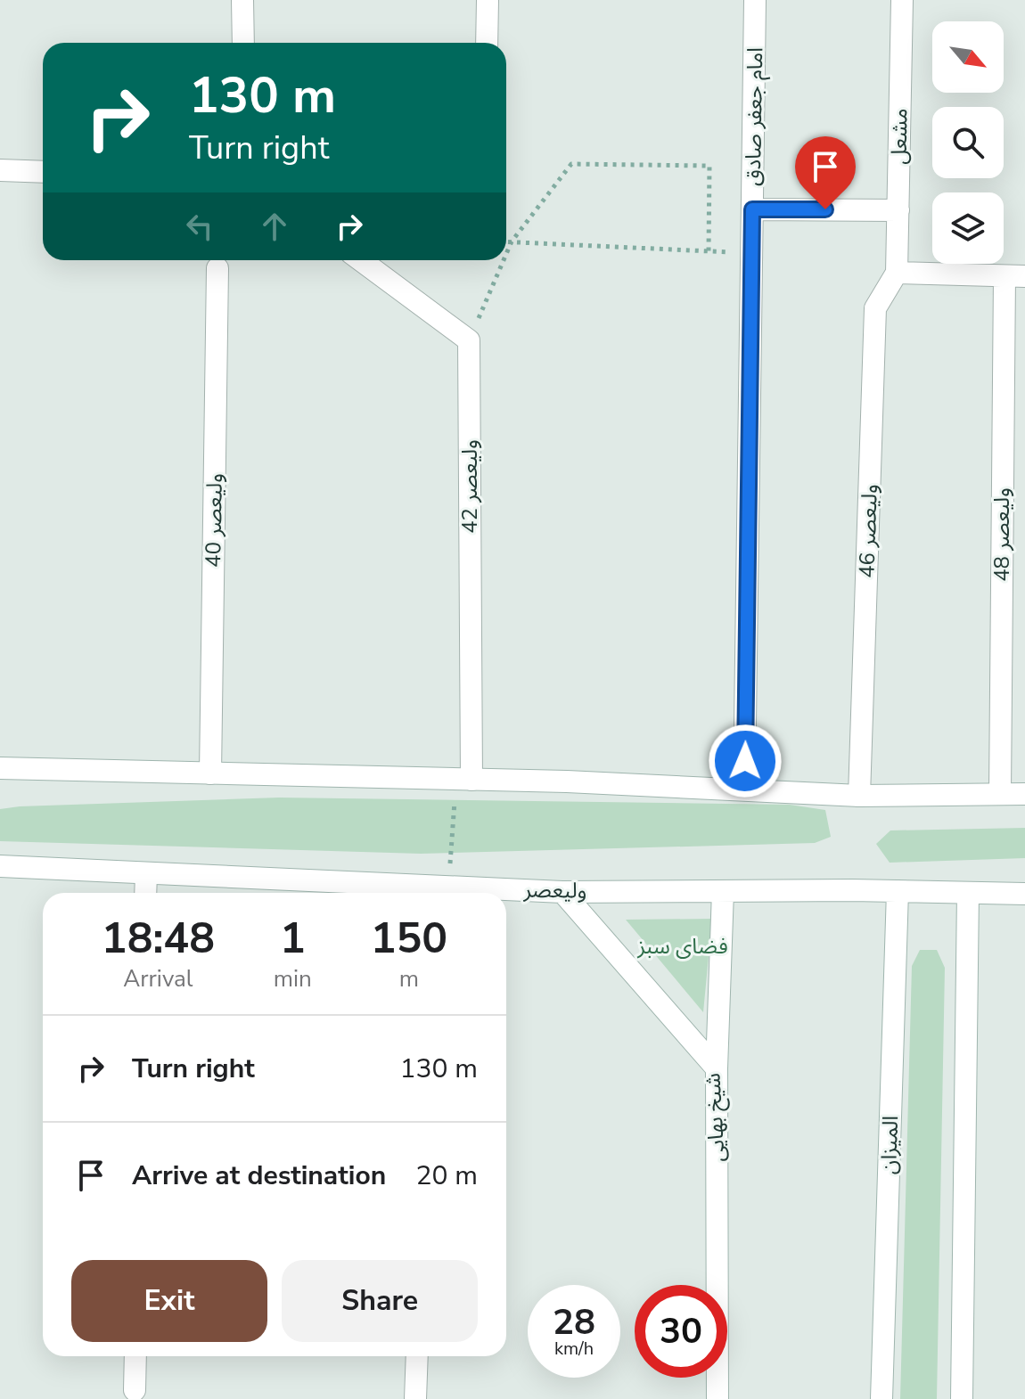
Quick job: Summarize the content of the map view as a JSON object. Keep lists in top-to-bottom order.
{
  "streets": {
    "street": [
      "امام جعفر صادق",
      "مشعل",
      "ولیعصر 42",
      "ولیعصر 40",
      "ولیعصر 46",
      "ولیعصر 48",
      "ولیعصر",
      "شیخ بهایی",
      "المیزان"
    ]
  },
  "crossings": [
    ["مشعل", "ولیعصر 46"],
    ["ولیعصر", "شیخ بهایی"],
    ["ولیعصر", "المیزان"]
  ],
  "parks": ["فضای سبز"],
  "north": "bottom right",
  "page": {
    "turn": ["130 m", "Turn right"],
    "eta": [
      "18:48",
      "Arrival",
      "1",
      "min",
      "150",
      "m"
    ],
    "list": [
      {
        "name": "Turn right",
        "value": "130 m"
      },
      {
        "name": "Arrive at destination",
        "value": "20 m"
      }
    ],
    "buttons": ["Exit", "Share"],
    "speed": "28 km/h",
    "limit": "30"
  }
}
